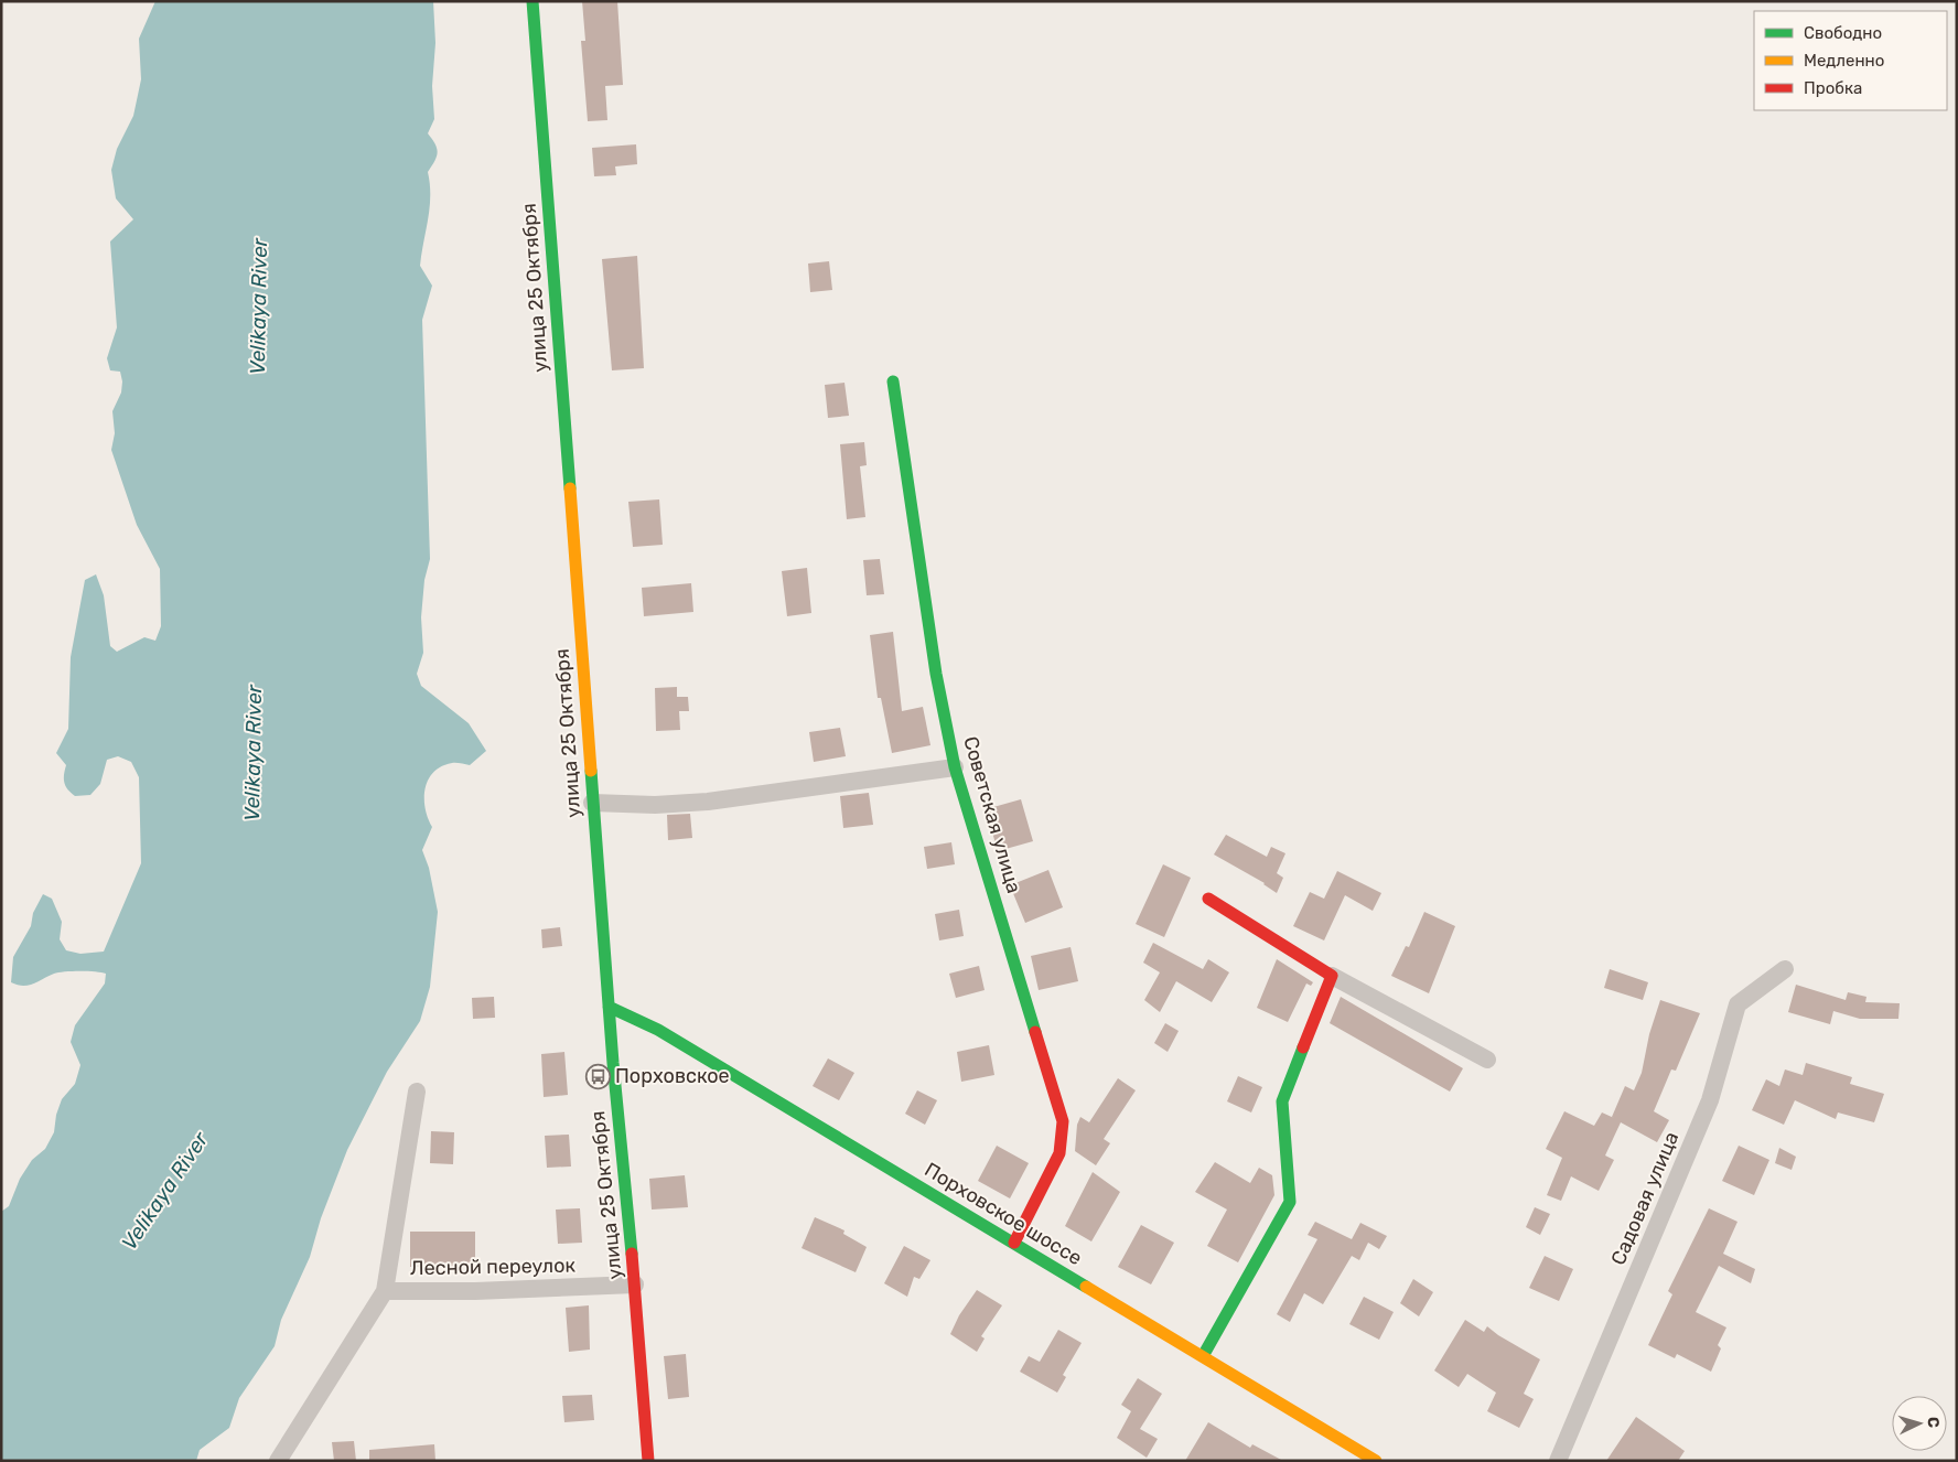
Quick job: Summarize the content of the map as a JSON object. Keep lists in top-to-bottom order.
{
  "streets": {
    "main road": ["улица 25 Октября", "Советская улица", "Порховское шоссе"],
    "street": ["Садовая улица", "Лесной переулок"]
  },
  "crossings": [
    ["улица 25 Октября", "Порховское шоссе"],
    ["улица 25 Октября", "Лесной переулок"],
    ["Советская улица", "Порховское шоссе"]
  ],
  "water": ["Velikaya River"],
  "places": {
    "bus stop": ["Порховское"]
  },
  "legend": ["Свободно", "Медленно", "Пробка"],
  "north": "right"
}
